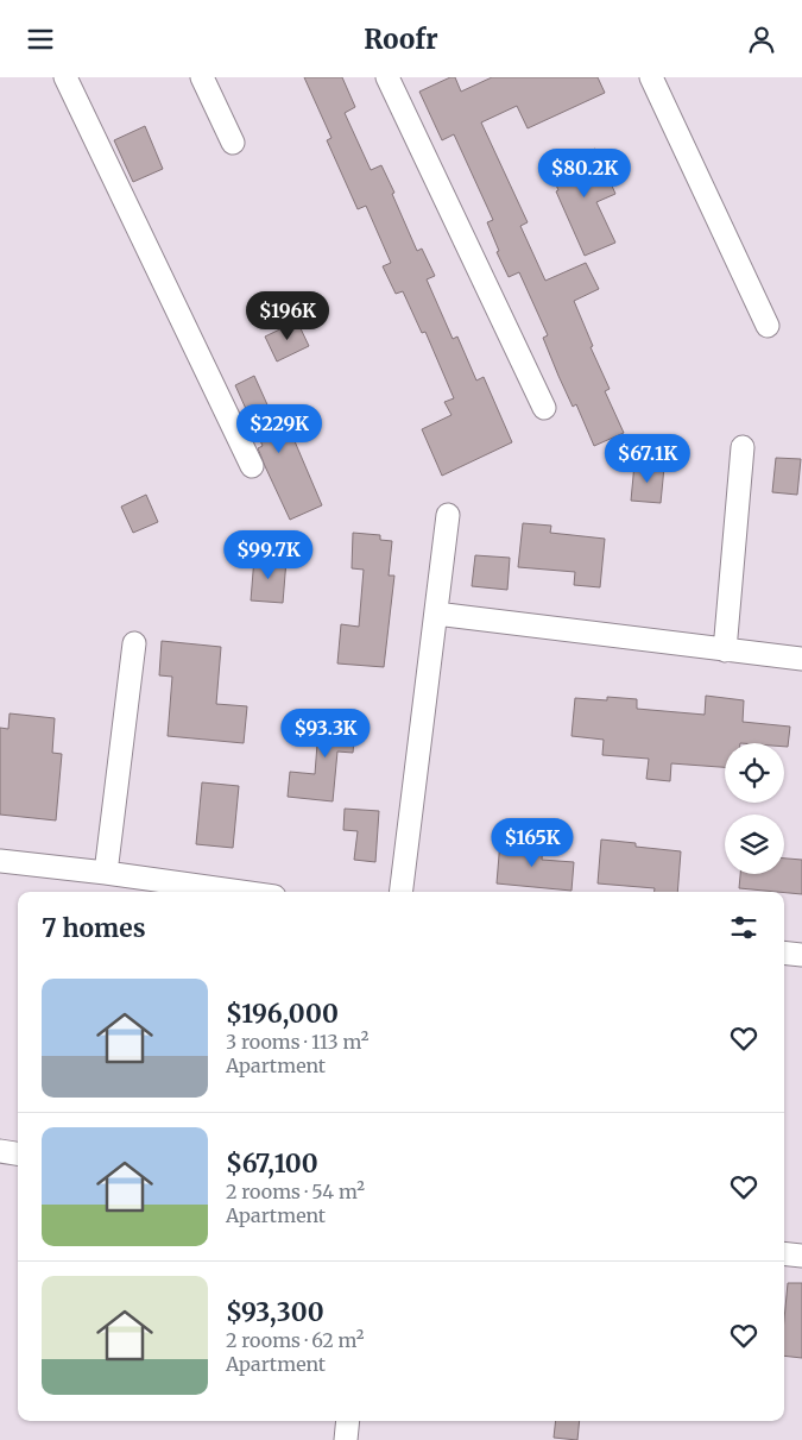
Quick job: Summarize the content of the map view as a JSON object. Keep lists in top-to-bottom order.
{
  "page": {
    "header": "Roofr",
    "price": [
      "$80.2K",
      "$196K",
      "$229K",
      "$67.1K",
      "$99.7K",
      "$93.3K",
      "$165K"
    ],
    "heading": "7 homes",
    "list": [
      {
        "name": "$196,000",
        "note": "3 rooms · 113 m² · Apartment"
      },
      {
        "name": "$67,100",
        "note": "2 rooms · 54 m² · Apartment"
      },
      {
        "name": "$93,300",
        "note": "2 rooms · 62 m² · Apartment"
      }
    ]
  }
}
